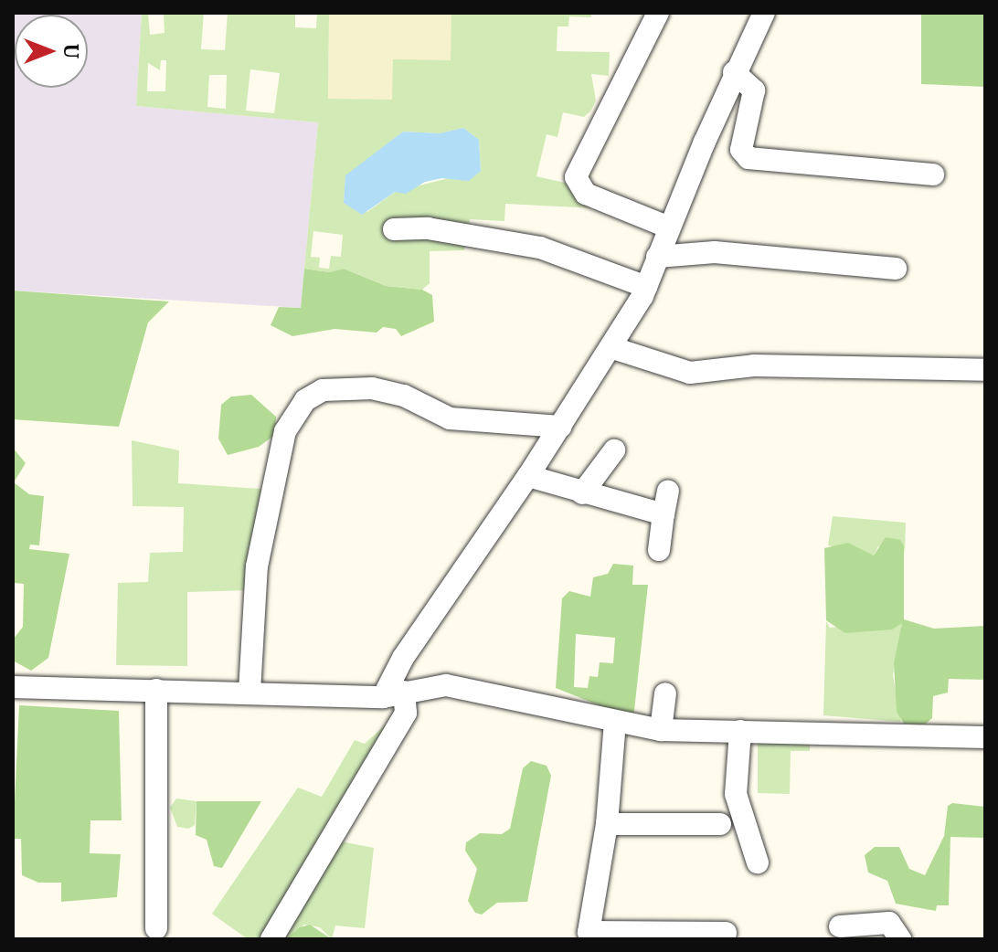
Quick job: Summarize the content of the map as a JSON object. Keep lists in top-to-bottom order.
{
  "north": "right"
}
